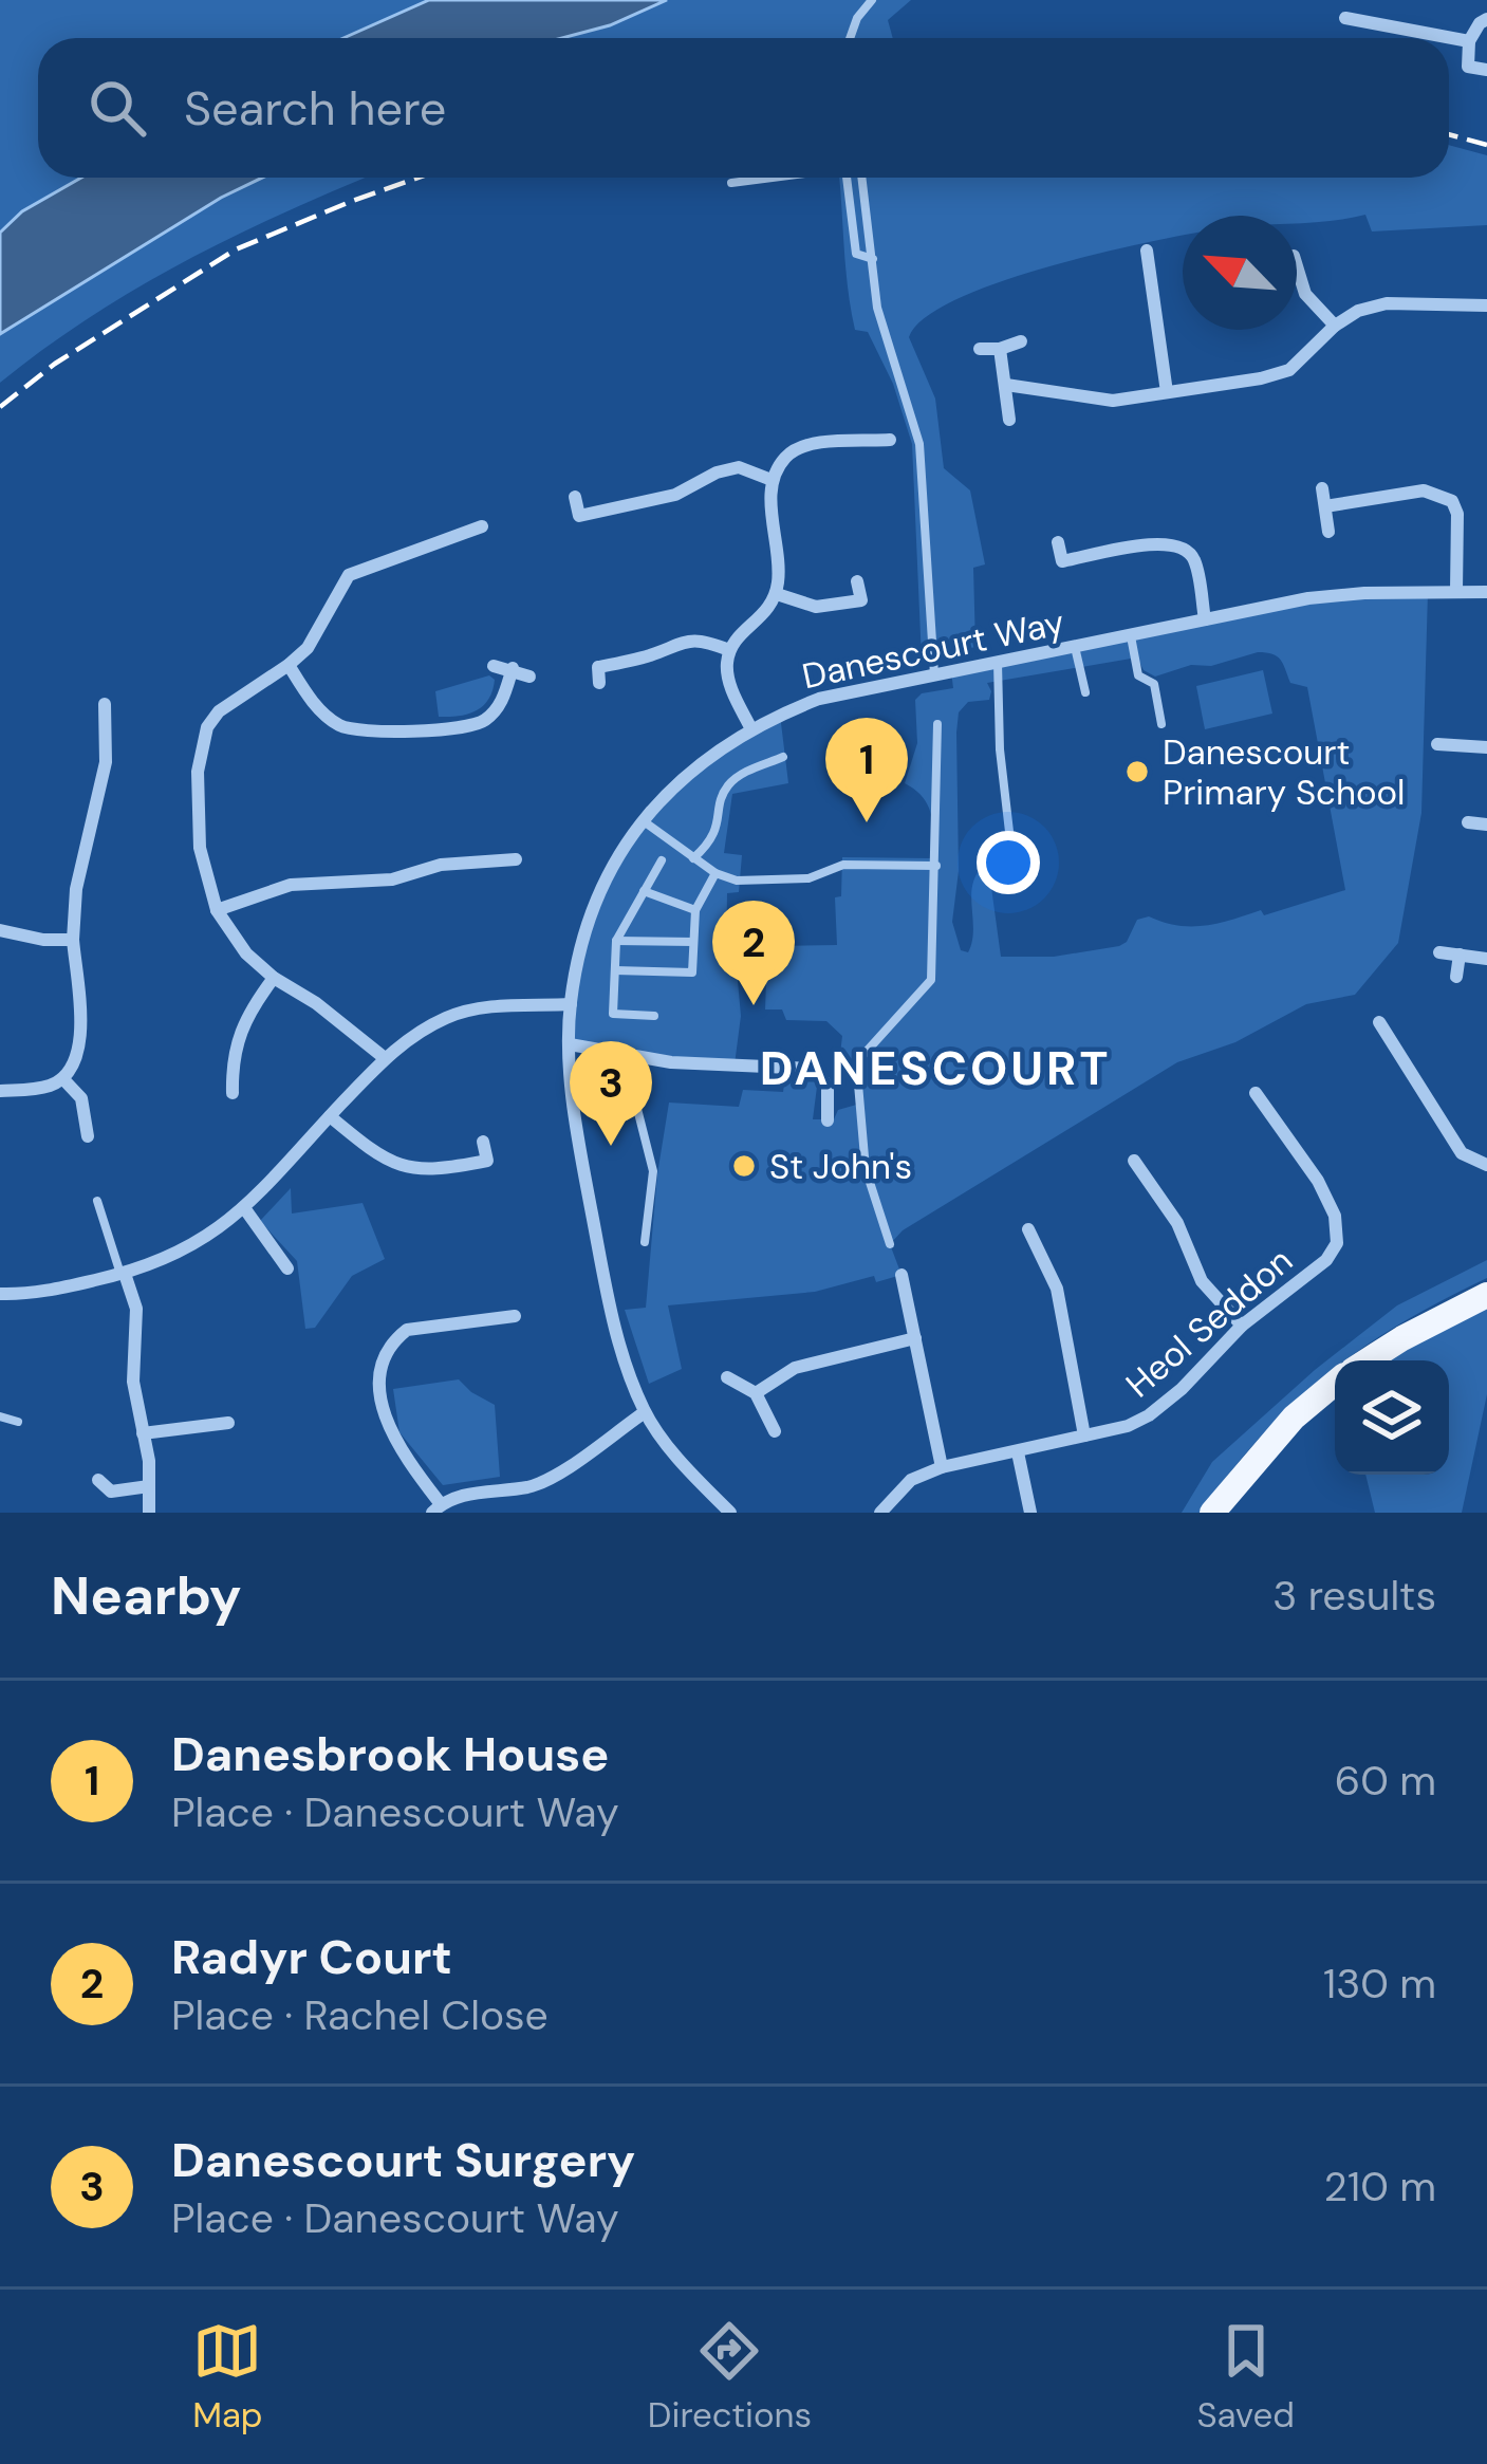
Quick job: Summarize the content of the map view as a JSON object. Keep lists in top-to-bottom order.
{
  "streets": {
    "street": ["Danescourt Way", "Heol Seddon"]
  },
  "districts": ["DANESCOURT"],
  "places": ["Danescourt Primary School", "St John's"],
  "north": "top left",
  "page": {
    "search": "Search here",
    "pins": ["1", "2", "3"],
    "heading": ["Nearby", "3 results"],
    "list": [
      {
        "mark": "1",
        "name": "Danesbrook House",
        "note": "Place · Danescourt Way",
        "value": "60 m"
      },
      {
        "mark": "2",
        "name": "Radyr Court",
        "note": "Place · Rachel Close",
        "value": "130 m"
      },
      {
        "mark": "3",
        "name": "Danescourt Surgery",
        "note": "Place · Danescourt Way",
        "value": "210 m"
      }
    ],
    "nav": ["Map", "Directions", "Saved"]
  }
}
